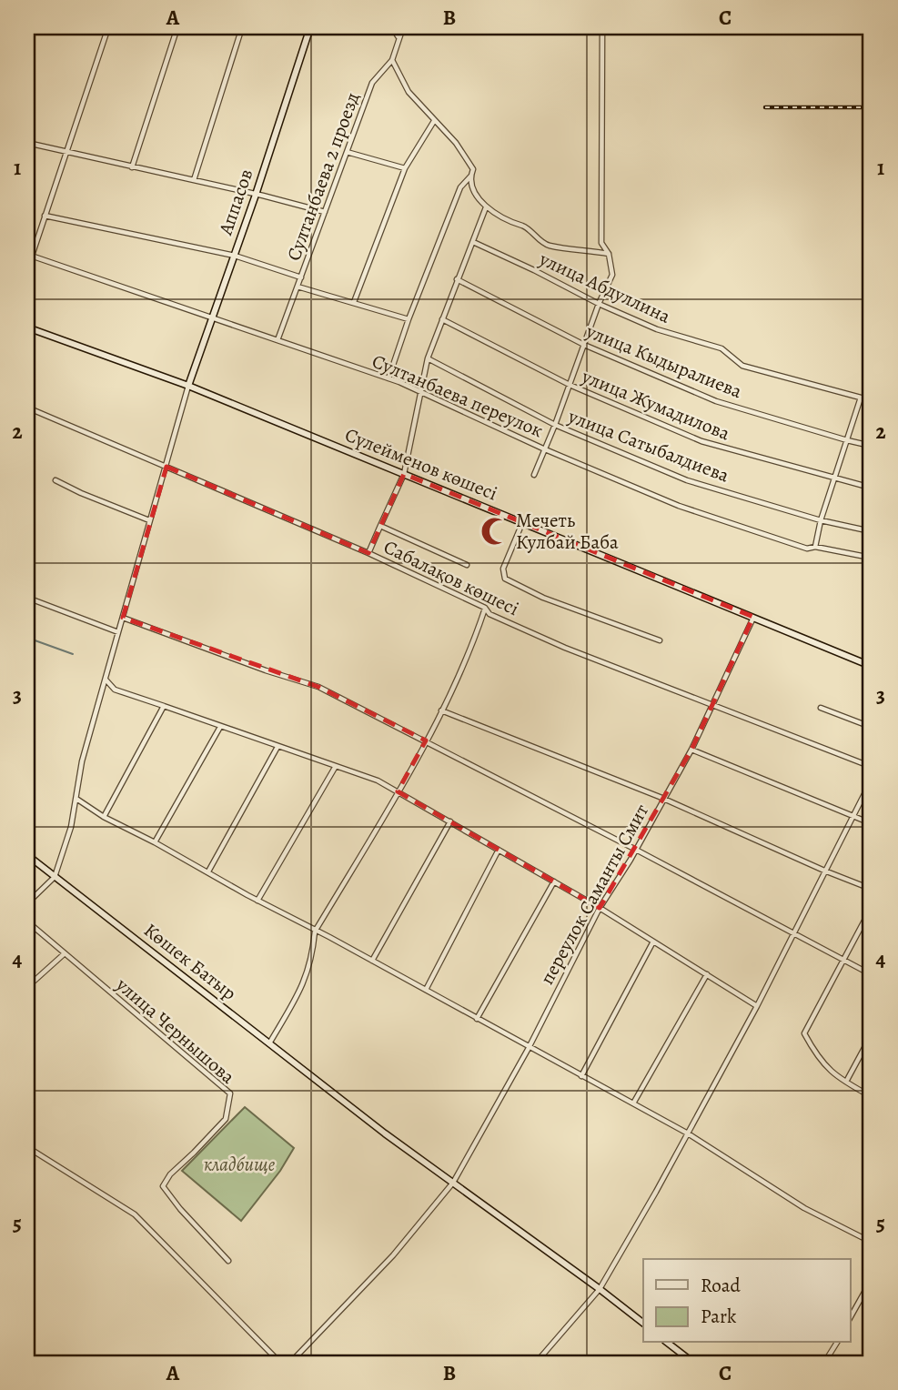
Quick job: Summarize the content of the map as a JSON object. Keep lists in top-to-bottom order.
{
  "streets": {
    "street": [
      "Султанбаева 2 проезд",
      "Аппасов",
      "улица Абдуллина",
      "улица Кыдыралиева",
      "Султанбаева переулок",
      "улица Жумадилова",
      "улица Сатыбалдиева",
      "Сүлейменов көшесі",
      "Сабалақов көшесі",
      "переулок Саманты Смит",
      "Көшек Батыр",
      "улица Чернышова"
    ]
  },
  "crossings": [
    ["Султанбаева 2 проезд", "Султанбаева переулок"],
    ["Аппасов", "Султанбаева переулок"],
    ["Аппасов", "Сүлейменов көшесі"],
    ["Сүлейменов көшесі", "переулок Саманты Смит"],
    ["Сабалақов көшесі", "переулок Саманты Смит"],
    ["переулок Саманты Смит", "Көшек Батыр"]
  ],
  "parks": ["кладбище"],
  "places": {
    "mosque": ["Мечеть Кулбай Баба"]
  },
  "legend": ["Road", "Park"],
  "grid": {
    "columns": ["A", "B", "C"],
    "rows": [
      "1",
      "2",
      "3",
      "4",
      "5"
    ]
  }
}
